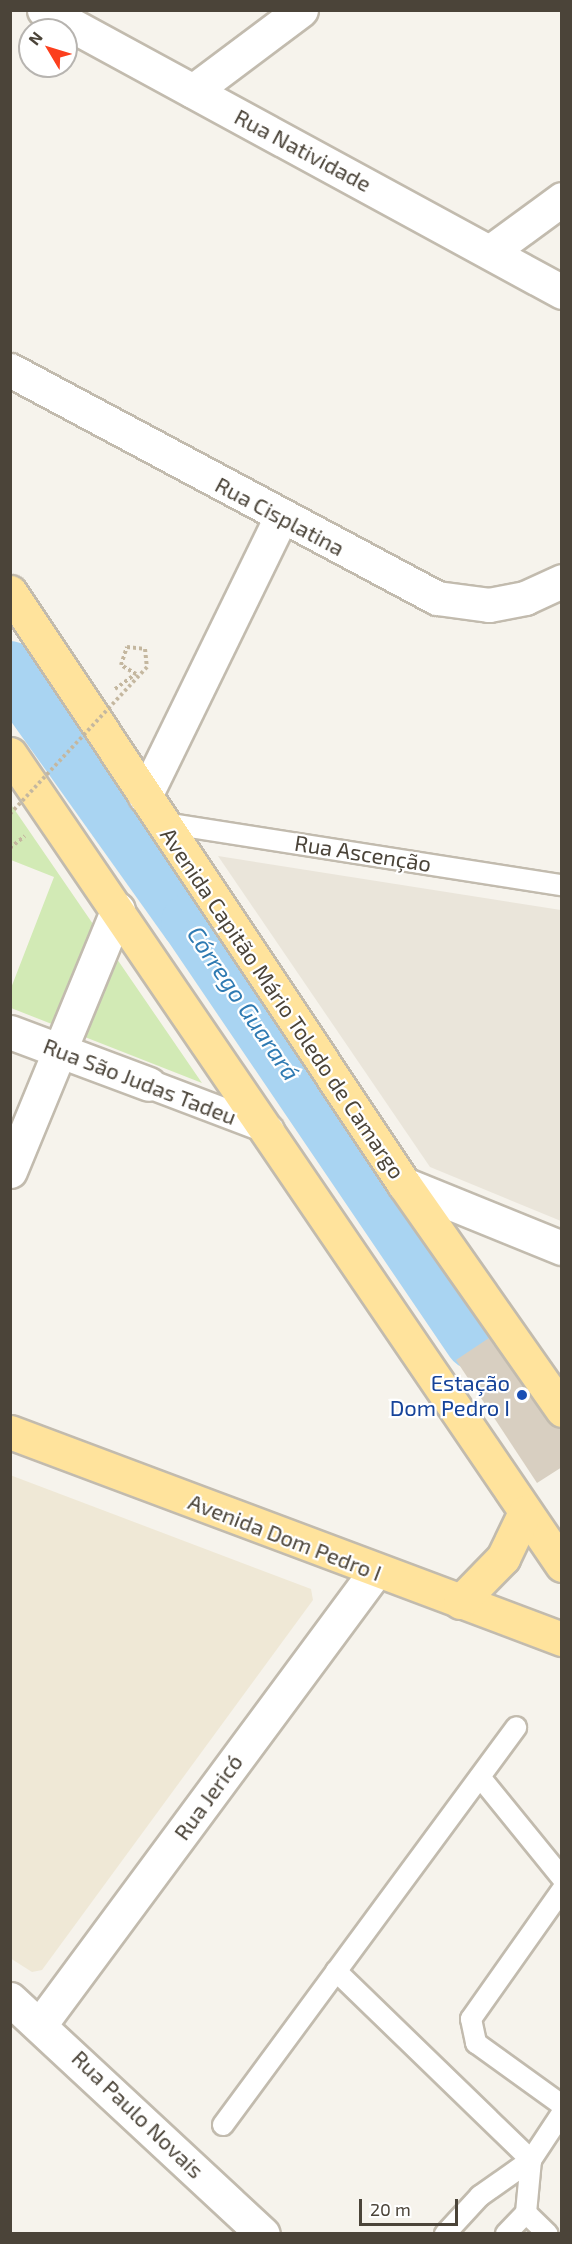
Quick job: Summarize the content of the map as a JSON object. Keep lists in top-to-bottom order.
{
  "streets": {
    "main road": ["Avenida Capitão Mário Toledo de Camargo", "Avenida Dom Pedro I"],
    "street": [
      "Rua Natividade",
      "Rua Cisplatina",
      "Rua São Judas Tadeu",
      "Rua Jericó",
      "Rua Paulo Novais"
    ],
    "lane": ["Rua Ascenção"]
  },
  "crossings": [
    ["Rua Ascenção", "Avenida Capitão Mário Toledo de Camargo"],
    ["Avenida Dom Pedro I", "Rua Jericó"],
    ["Rua Jericó", "Rua Paulo Novais"]
  ],
  "water": ["Córrego Guarará"],
  "places": ["Estação Dom Pedro I"],
  "scale_bar": "20 m",
  "north": "top left"
}
